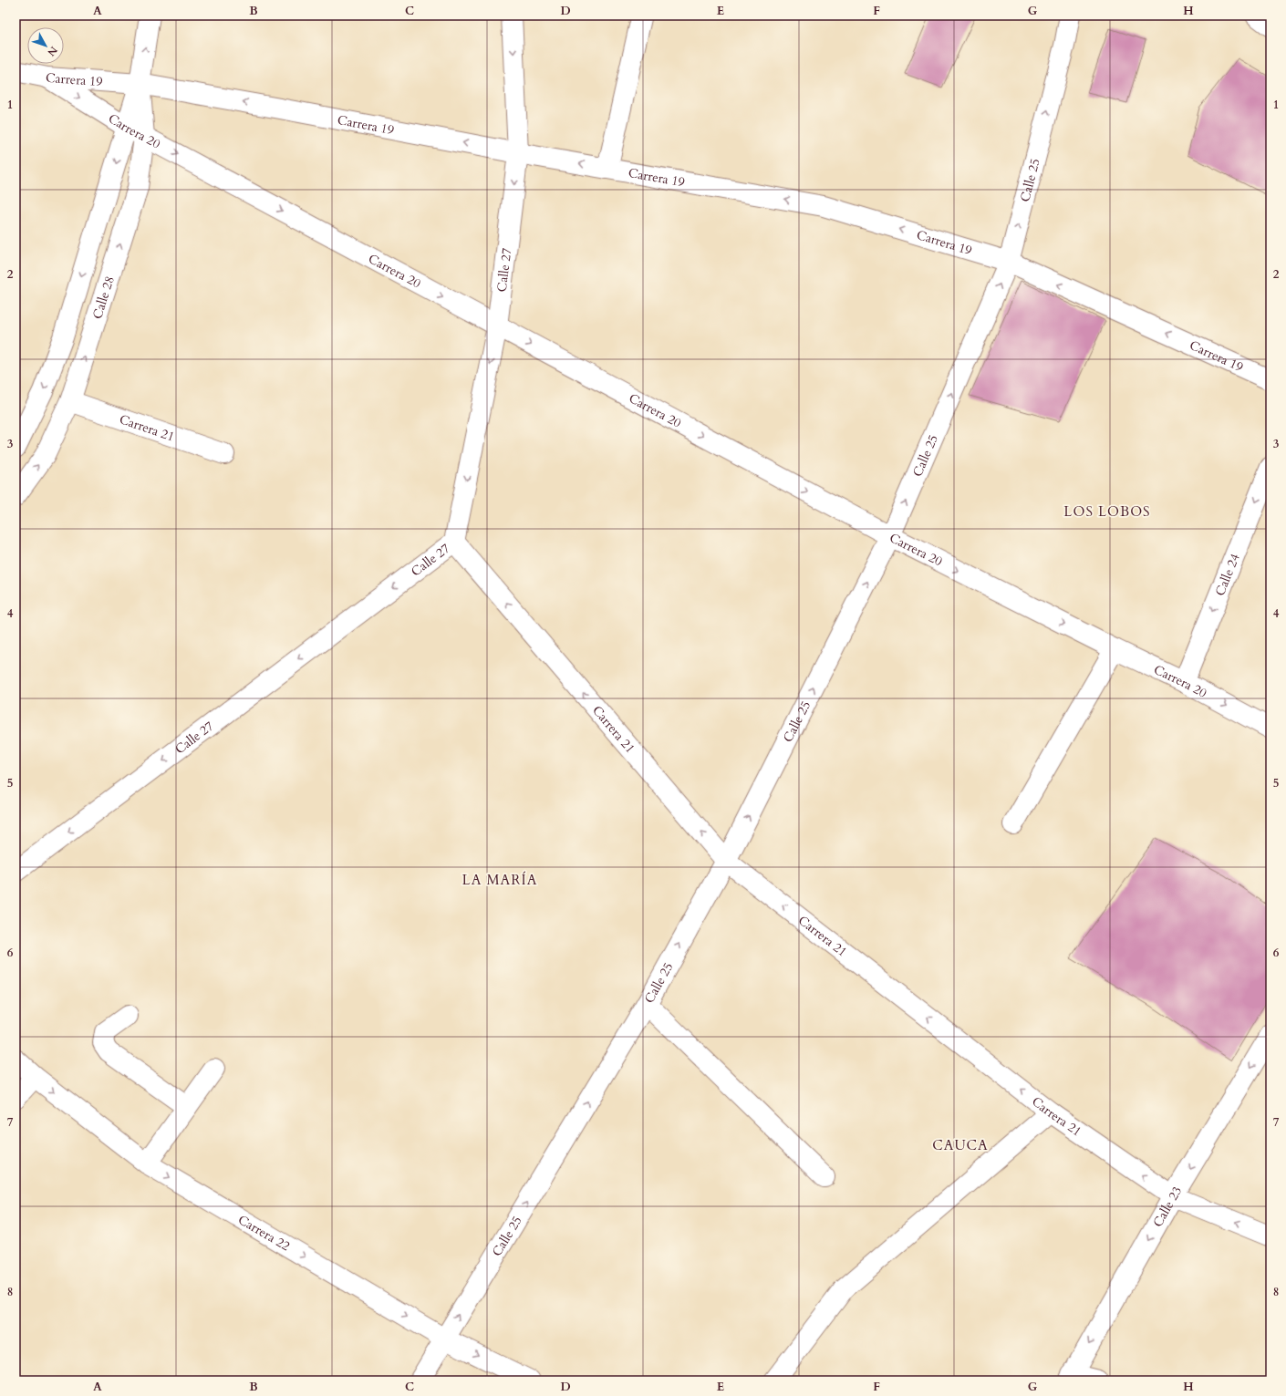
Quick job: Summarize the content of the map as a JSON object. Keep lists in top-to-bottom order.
{
  "streets": {
    "street": [
      "Carrera 19",
      "Carrera 20",
      "Calle 25",
      "Calle 27",
      "Calle 28",
      "Carrera 21",
      "Calle 24",
      "Calle 23",
      "Carrera 22"
    ]
  },
  "crossings": [
    ["Carrera 19", "Carrera 20"],
    ["Carrera 19", "Calle 25"],
    ["Carrera 19", "Calle 27"],
    ["Carrera 19", "Calle 28"],
    ["Carrera 20", "Calle 25"],
    ["Carrera 20", "Calle 27"],
    ["Carrera 20", "Calle 28"],
    ["Carrera 20", "Calle 24"],
    ["Calle 25", "Carrera 21"],
    ["Calle 25", "Carrera 22"],
    ["Calle 27", "Carrera 21"],
    ["Calle 28", "Carrera 21"],
    ["Carrera 21", "Calle 23"]
  ],
  "one_way": [
    "Carrera 19",
    "Carrera 20",
    "Calle 25",
    "Calle 27",
    "Carrera 21",
    "Calle 24",
    "Calle 23",
    "Carrera 22"
  ],
  "districts": ["LOS LOBOS", "LA MARÍA", "CAUCA"],
  "north": "bottom right",
  "grid": {
    "columns": [
      "A",
      "B",
      "C",
      "D",
      "E",
      "F",
      "G",
      "H"
    ],
    "rows": [
      "1",
      "2",
      "3",
      "4",
      "5",
      "6",
      "7",
      "8"
    ]
  }
}
